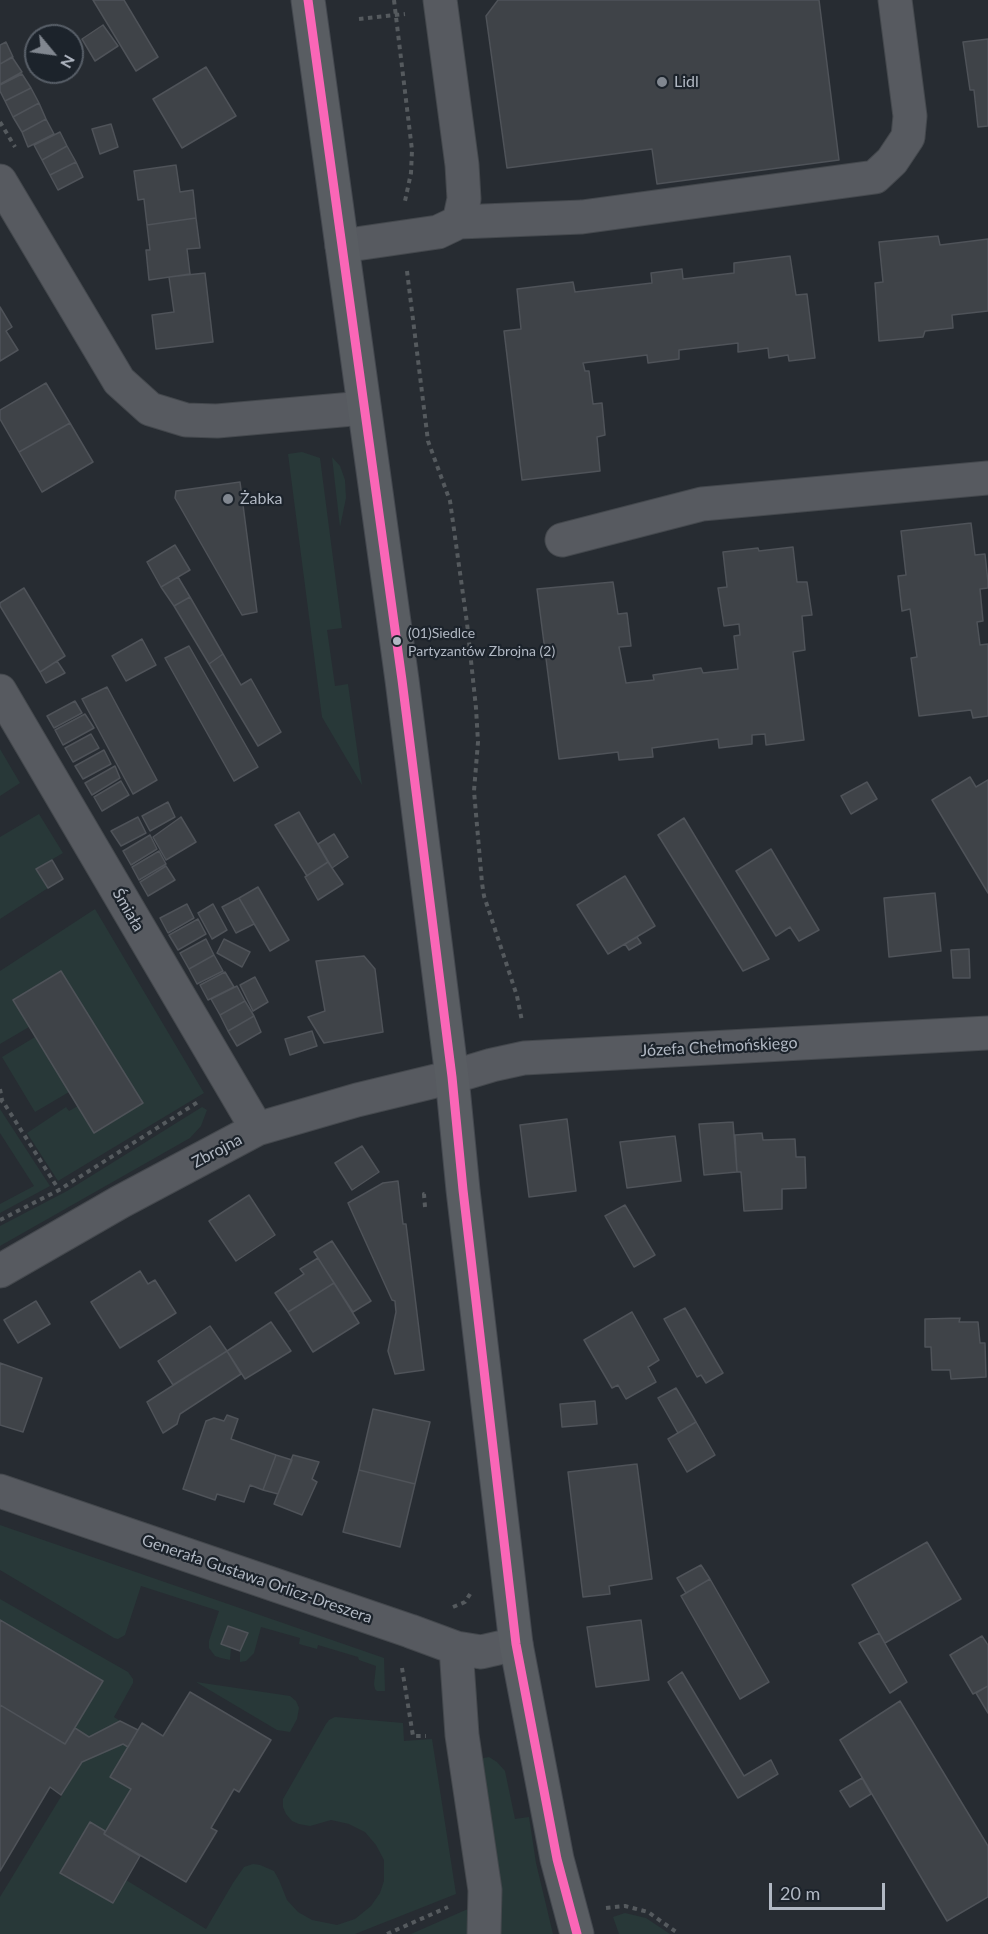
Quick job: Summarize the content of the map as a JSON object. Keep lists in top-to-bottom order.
{
  "streets": {
    "street": [
      "Śmiała",
      "Józefa Chełmońskiego",
      "Zbrojna",
      "Generała Gustawa Orlicz-Dreszera"
    ]
  },
  "crossings": [
    ["Śmiała", "Zbrojna"],
    ["Józefa Chełmońskiego", "Zbrojna"]
  ],
  "places": ["Lidl", "Żabka", "(01)Siedlce Partyzantów Zbrojna (2)"],
  "scale_bar": "20 m",
  "north": "bottom right"
}
